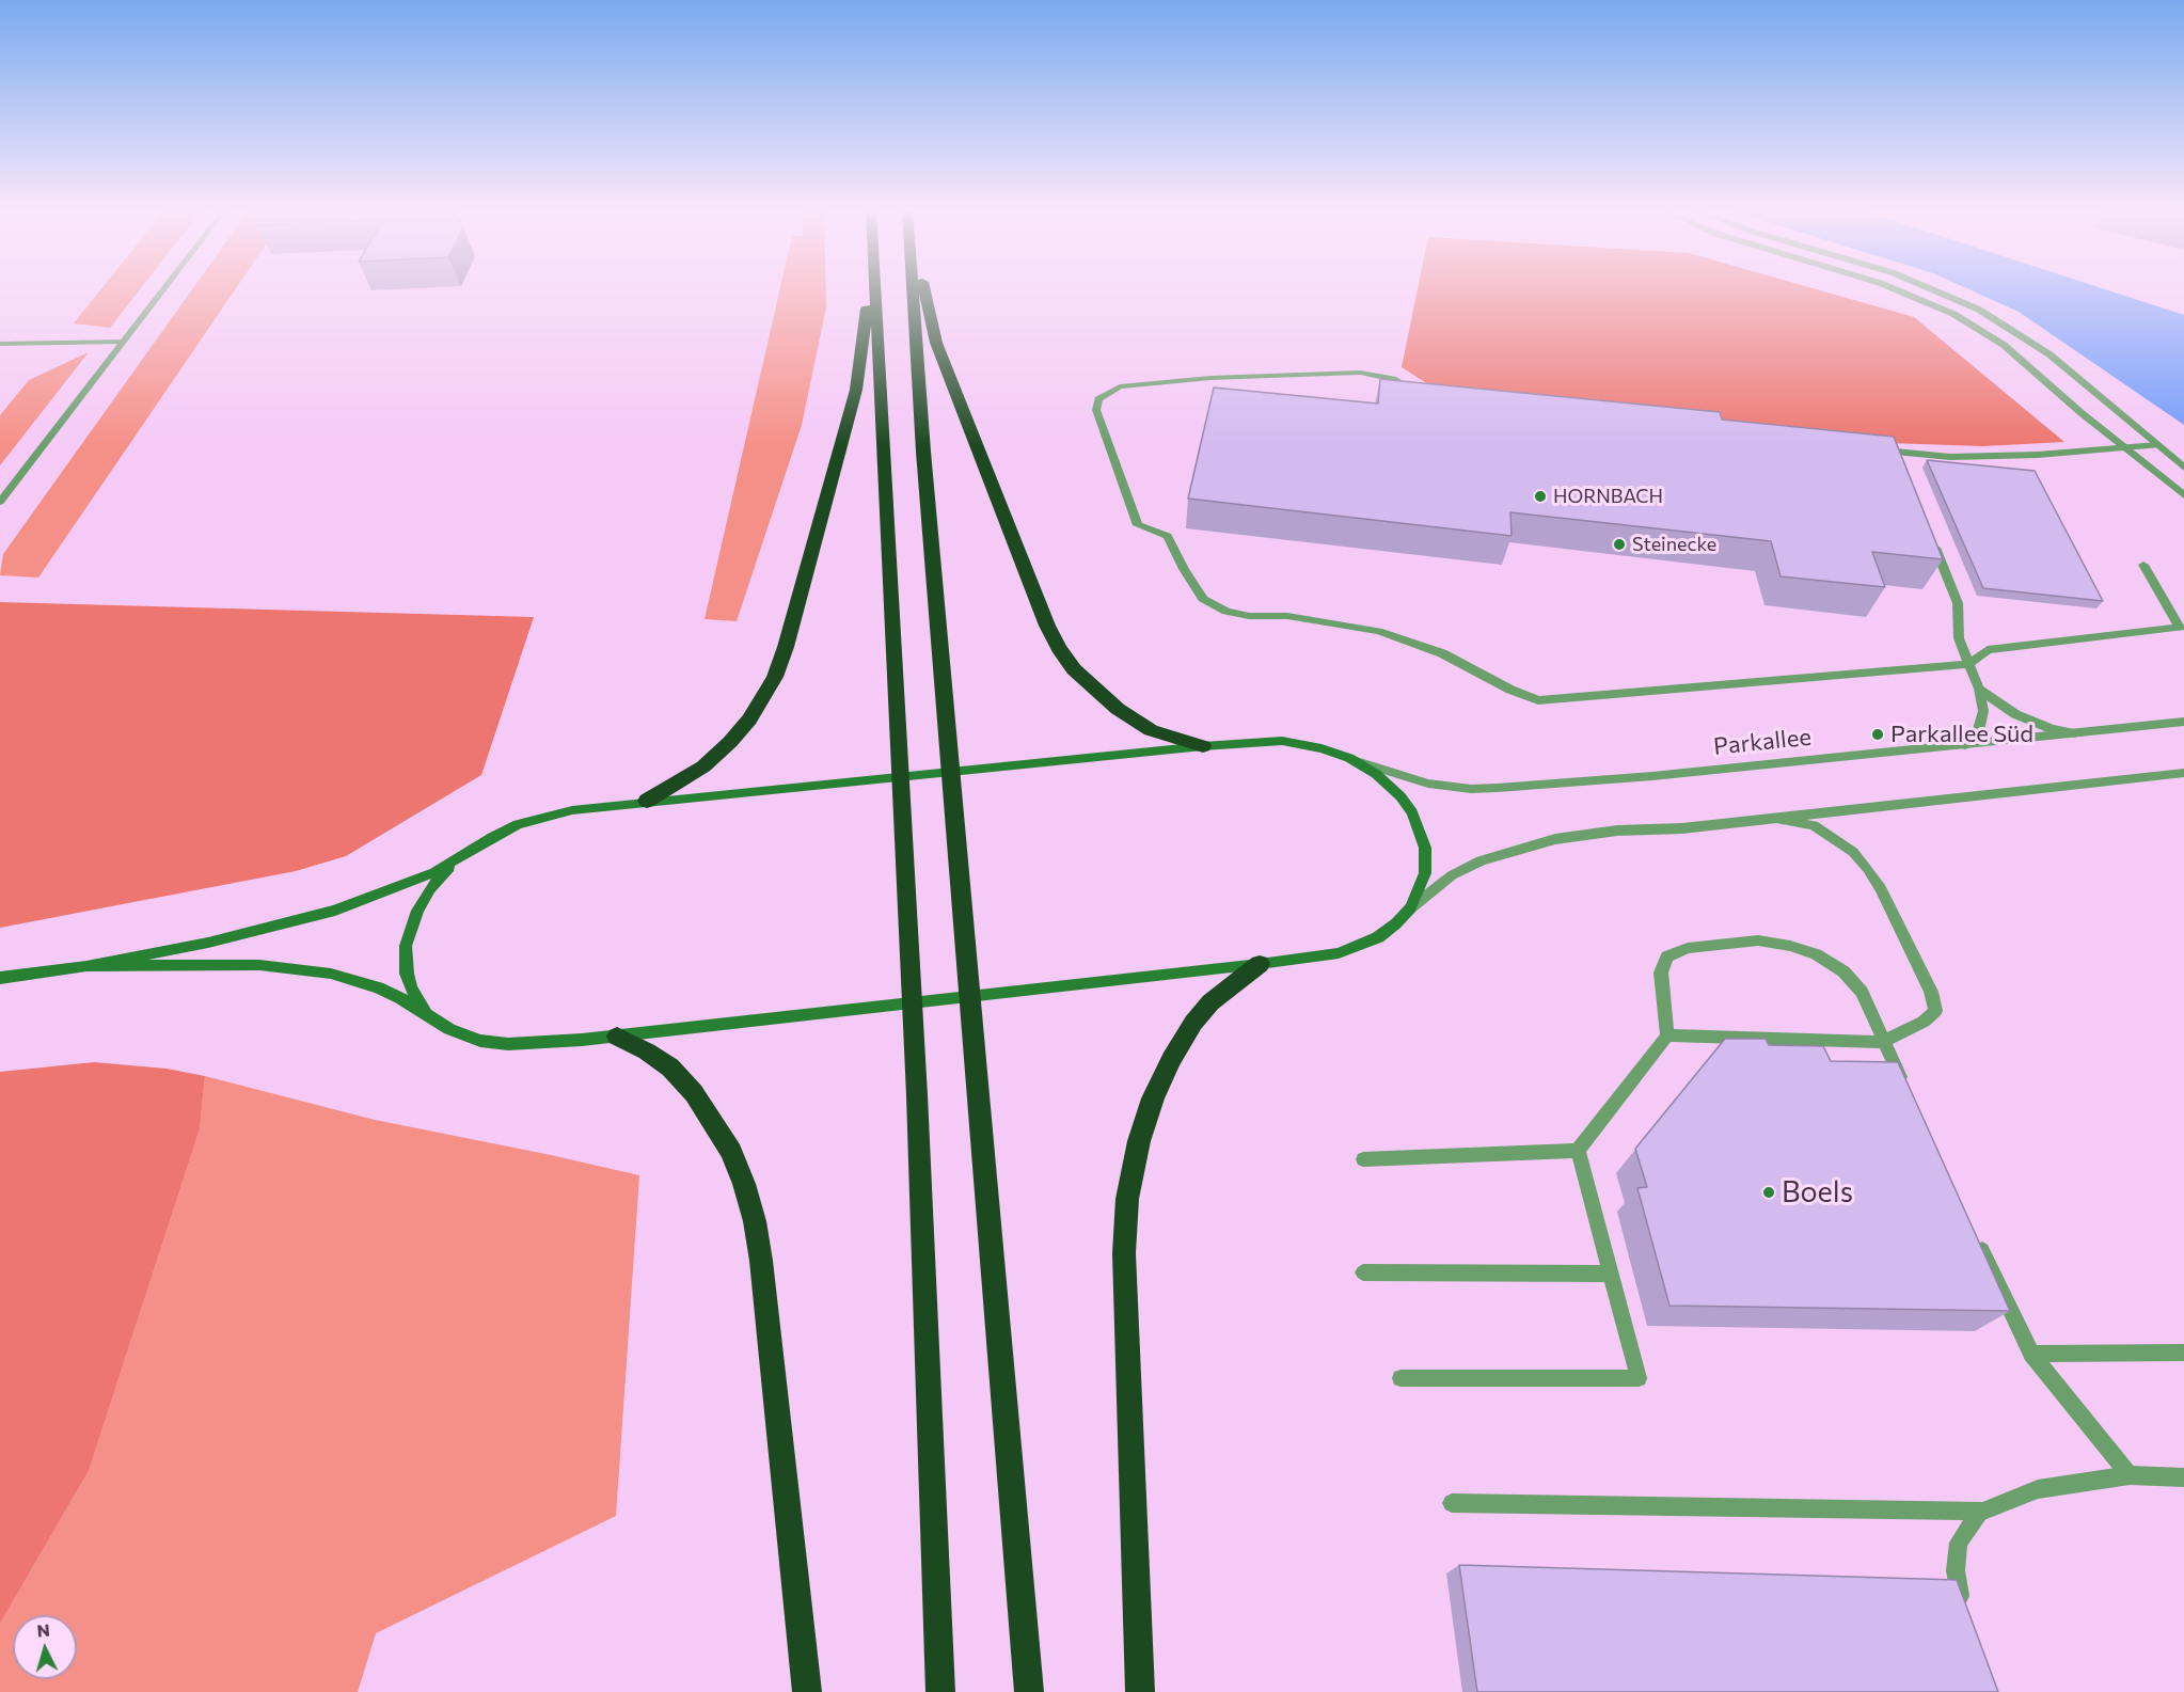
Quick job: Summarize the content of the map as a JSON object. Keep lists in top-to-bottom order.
{
  "streets": {
    "street": ["Parkallee"]
  },
  "places": [
    "HORNBACH",
    "Steinecke",
    "Parkallee Süd",
    "Boels"
  ],
  "north": "top"
}
